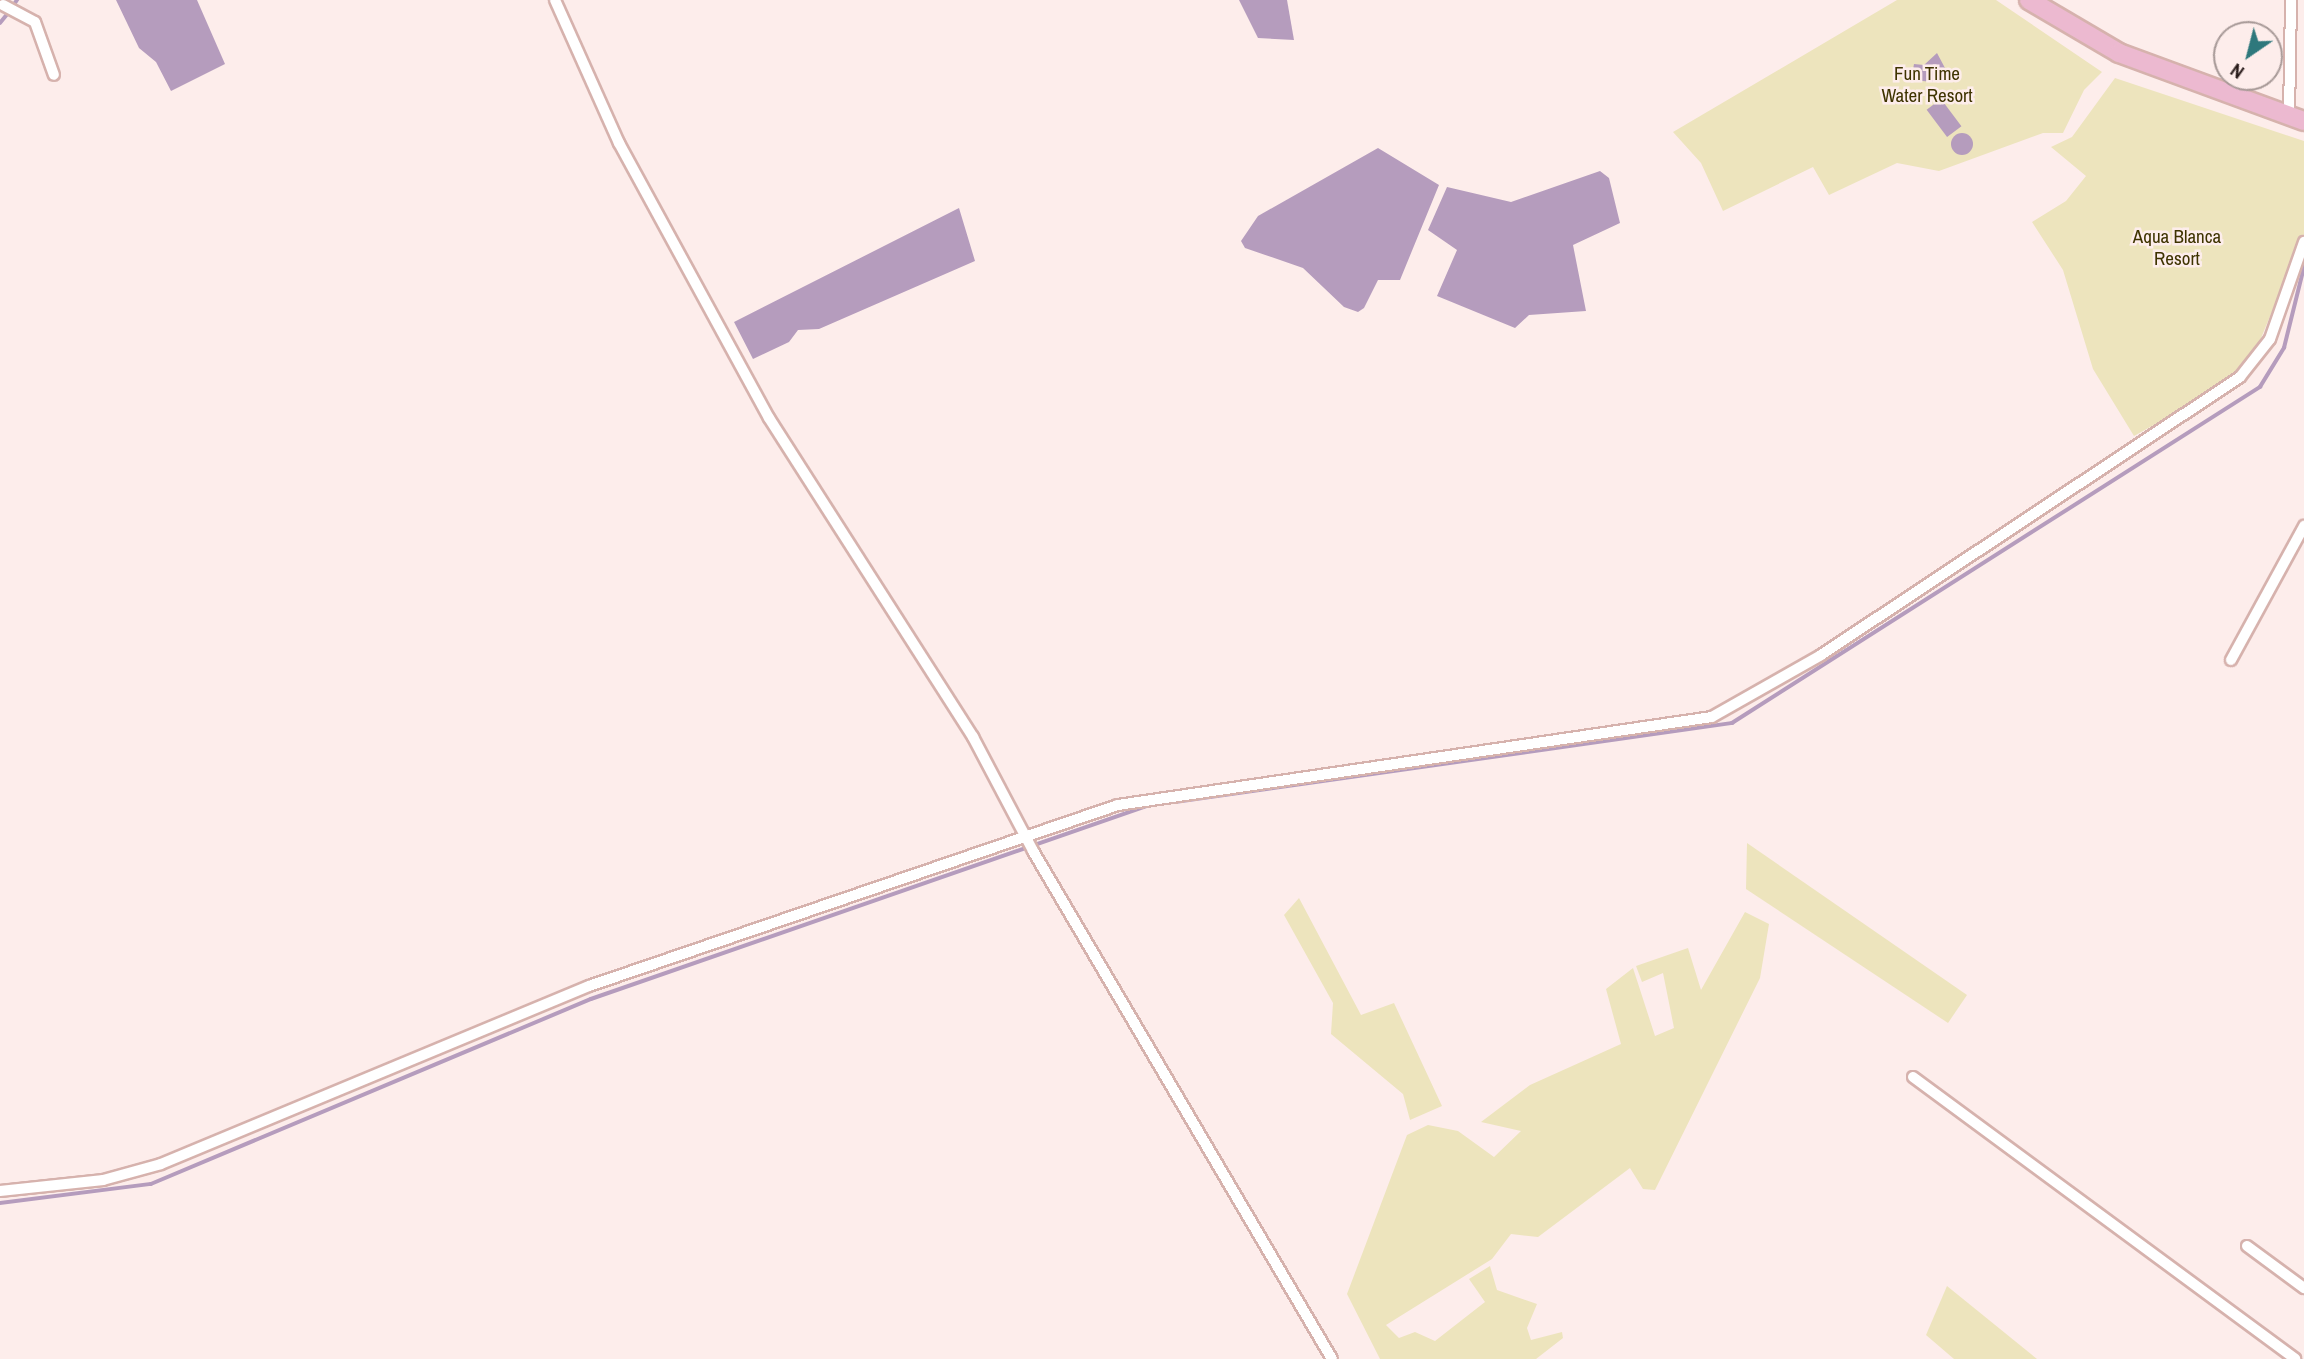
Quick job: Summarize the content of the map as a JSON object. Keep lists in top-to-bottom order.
{
  "parks": ["Fun Time Water Resort", "Aqua Blanca Resort"],
  "north": "bottom left"
}
